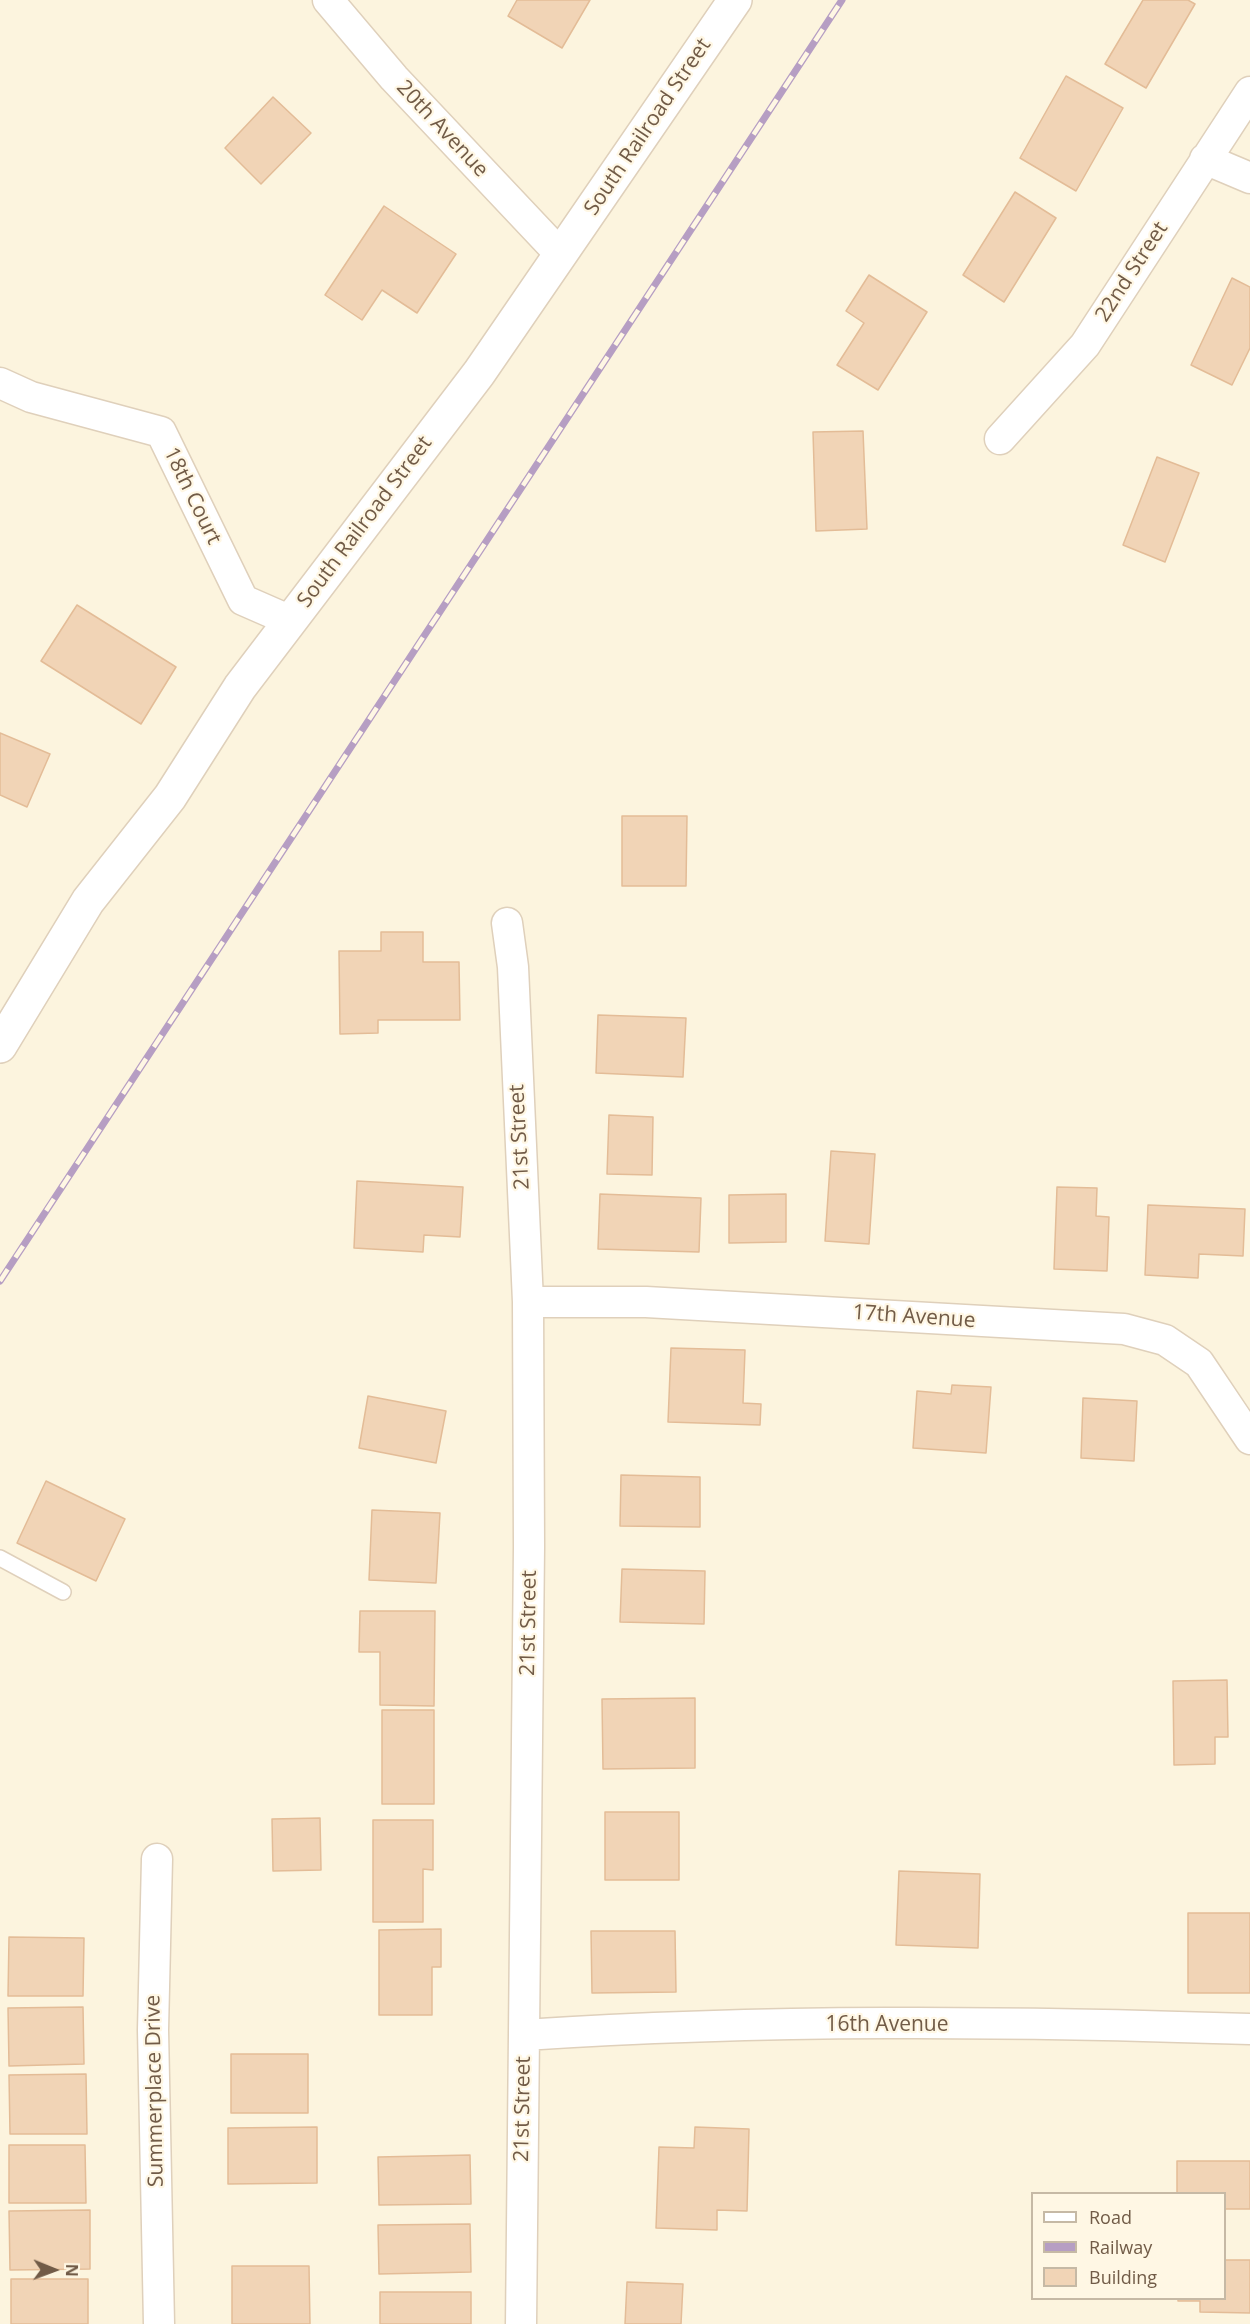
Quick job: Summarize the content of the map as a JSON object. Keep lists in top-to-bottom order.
{
  "streets": {
    "street": [
      "South Railroad Street",
      "20th Avenue",
      "22nd Street",
      "18th Court",
      "21st Street",
      "17th Avenue",
      "16th Avenue",
      "Summerplace Drive"
    ]
  },
  "crossings": [
    ["South Railroad Street", "20th Avenue"],
    ["South Railroad Street", "18th Court"],
    ["21st Street", "17th Avenue"],
    ["21st Street", "16th Avenue"]
  ],
  "legend": ["Road", "Railway", "Building"],
  "north": "right"
}
